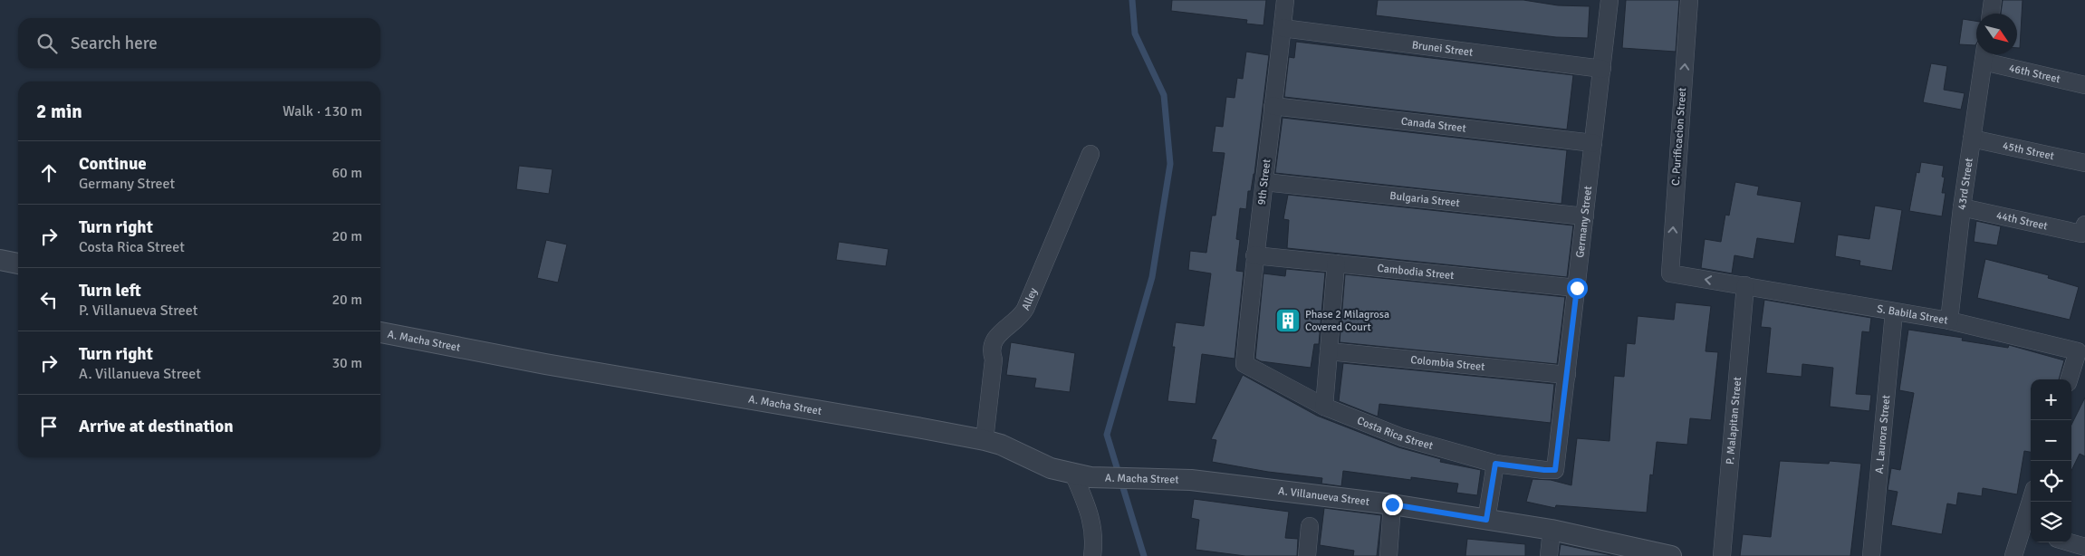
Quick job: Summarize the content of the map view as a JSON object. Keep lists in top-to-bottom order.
{
  "streets": {
    "street": [
      "Brunei Street",
      "46th Street",
      "Canada Street",
      "C. Purificacion Street",
      "45th Street",
      "9th Street",
      "43rd Street",
      "Bulgaria Street",
      "44th Street",
      "Germany Street",
      "Cambodia Street",
      "Alley",
      "S. Babila Street",
      "A. Macha Street",
      "Colombia Street",
      "P. Malapitan Street",
      "Costa Rica Street",
      "A. Laurora Street",
      "A. Villanueva Street"
    ]
  },
  "crossings": [
    ["Brunei Street", "9th Street"],
    ["Brunei Street", "Germany Street"],
    ["46th Street", "43rd Street"],
    ["Canada Street", "9th Street"],
    ["Canada Street", "Germany Street"],
    ["C. Purificacion Street", "S. Babila Street"],
    ["45th Street", "43rd Street"],
    ["9th Street", "Bulgaria Street"],
    ["9th Street", "Cambodia Street"],
    ["9th Street", "Costa Rica Street"],
    ["43rd Street", "44th Street"],
    ["43rd Street", "S. Babila Street"],
    ["Bulgaria Street", "Germany Street"],
    ["Germany Street", "Cambodia Street"],
    ["Germany Street", "Colombia Street"],
    ["Germany Street", "Costa Rica Street"],
    ["Alley", "A. Macha Street"],
    ["S. Babila Street", "P. Malapitan Street"],
    ["S. Babila Street", "A. Laurora Street"],
    ["A. Macha Street", "A. Villanueva Street"]
  ],
  "one_way": ["C. Purificacion Street"],
  "places": {
    "building": ["Phase 2 Milagrosa Covered Court"]
  },
  "north": "bottom right",
  "page": {
    "search": "Search here",
    "heading": ["2 min", "Walk · 130 m"],
    "list": [
      ["Continue", "Germany Street", "60 m"],
      ["Turn right", "Costa Rica Street", "20 m"],
      ["Turn left", "P. Villanueva Street", "20 m"],
      ["Turn right", "A. Villanueva Street", "30 m"],
      "Arrive at destination"
    ],
    "map_buttons": ["+", "−"]
  }
}
